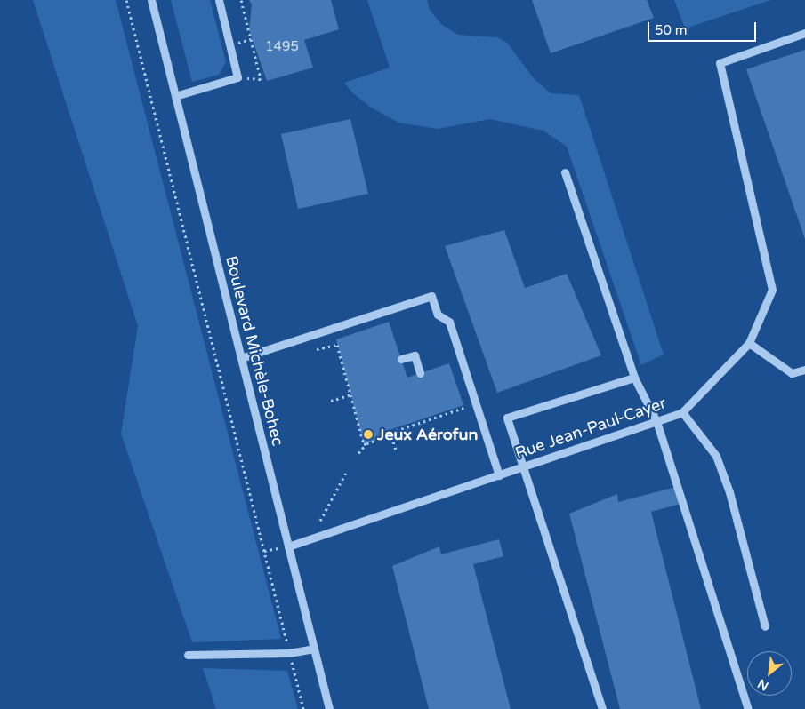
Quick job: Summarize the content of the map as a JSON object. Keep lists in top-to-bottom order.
{
  "streets": {
    "street": ["Boulevard Michèle-Bohec", "Rue Jean-Paul-Cayer"]
  },
  "crossings": [
    ["Boulevard Michèle-Bohec", "Rue Jean-Paul-Cayer"]
  ],
  "places": ["Jeux Aérofun"],
  "house_numbers": ["1495"],
  "scale_bar": "50 m",
  "north": "bottom left"
}
